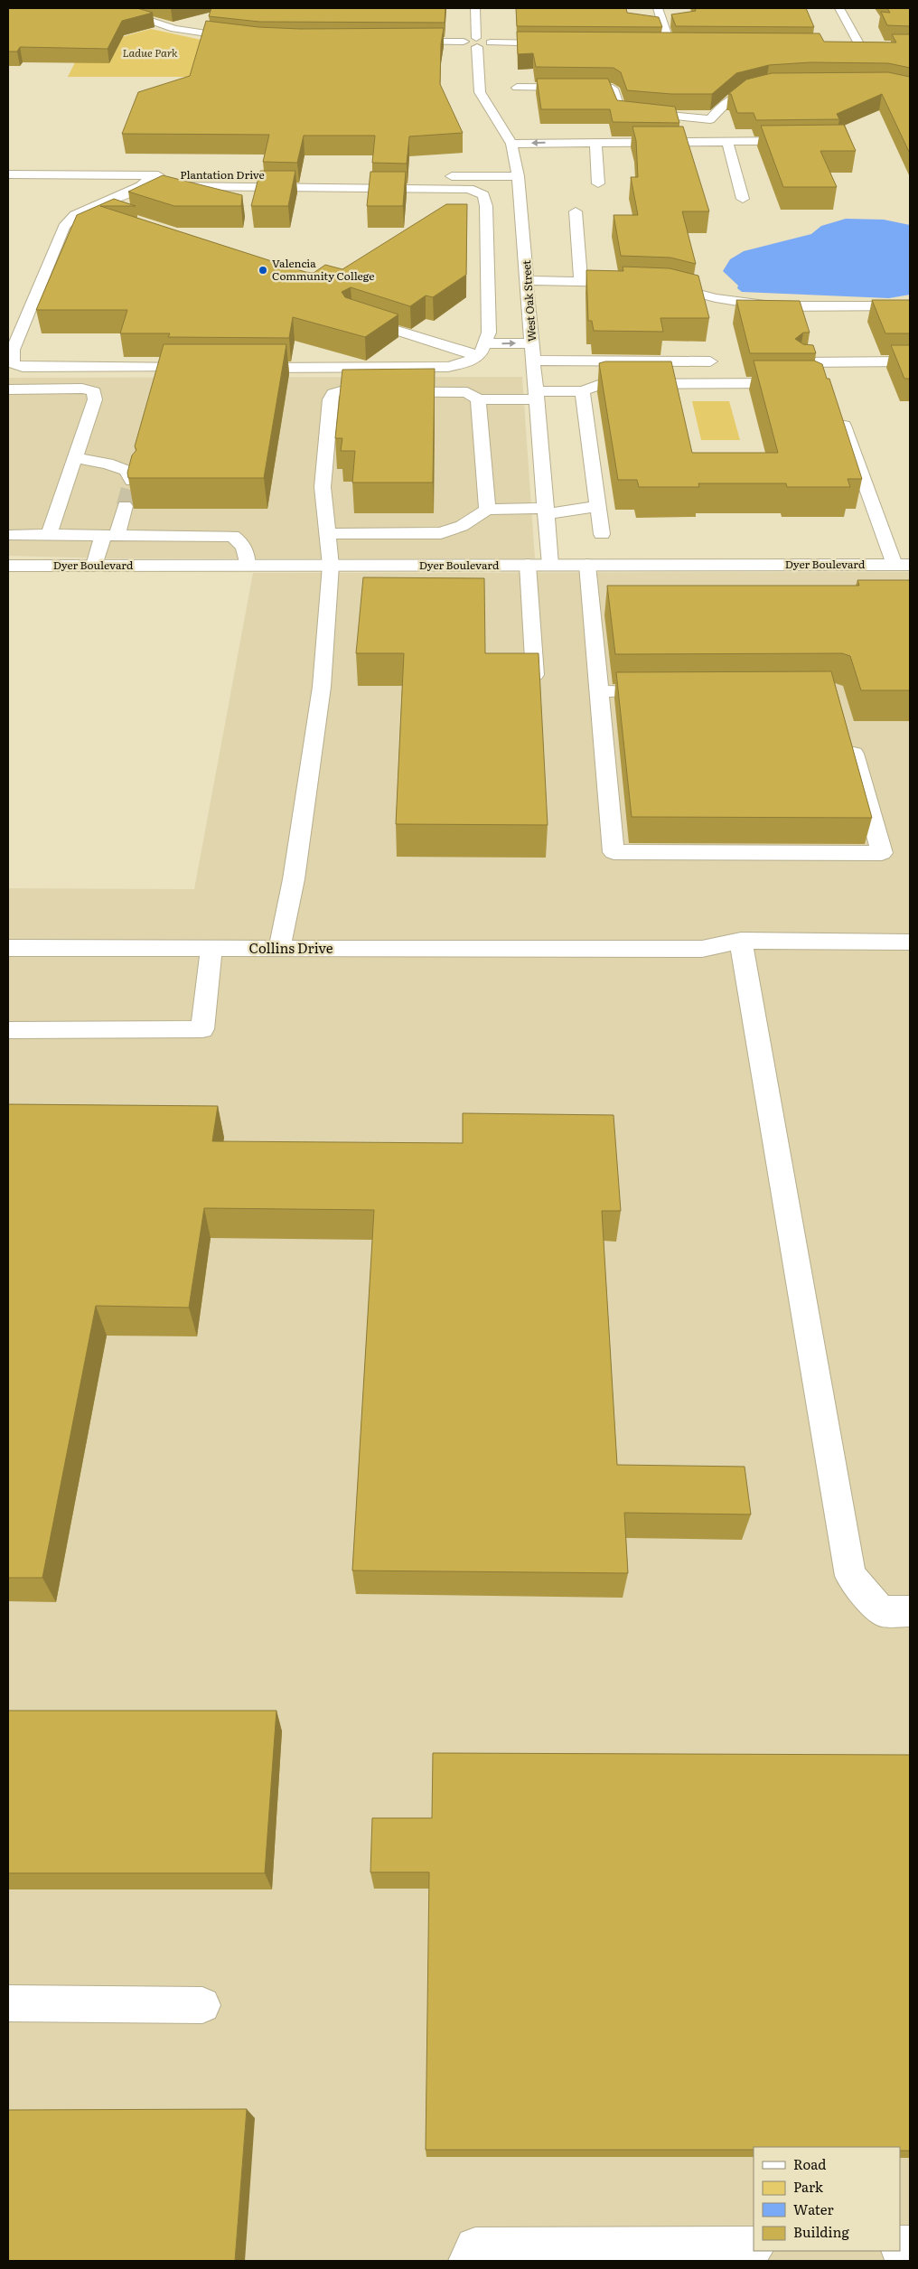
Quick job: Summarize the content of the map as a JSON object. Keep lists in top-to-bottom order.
{
  "streets": {
    "street": [
      "Plantation Drive",
      "West Oak Street",
      "Dyer Boulevard",
      "Collins Drive"
    ]
  },
  "crossings": [
    ["West Oak Street", "Dyer Boulevard"]
  ],
  "parks": ["Ladue Park"],
  "places": ["Valencia Community College"],
  "legend": [
    "Road",
    "Park",
    "Water",
    "Building"
  ]
}
